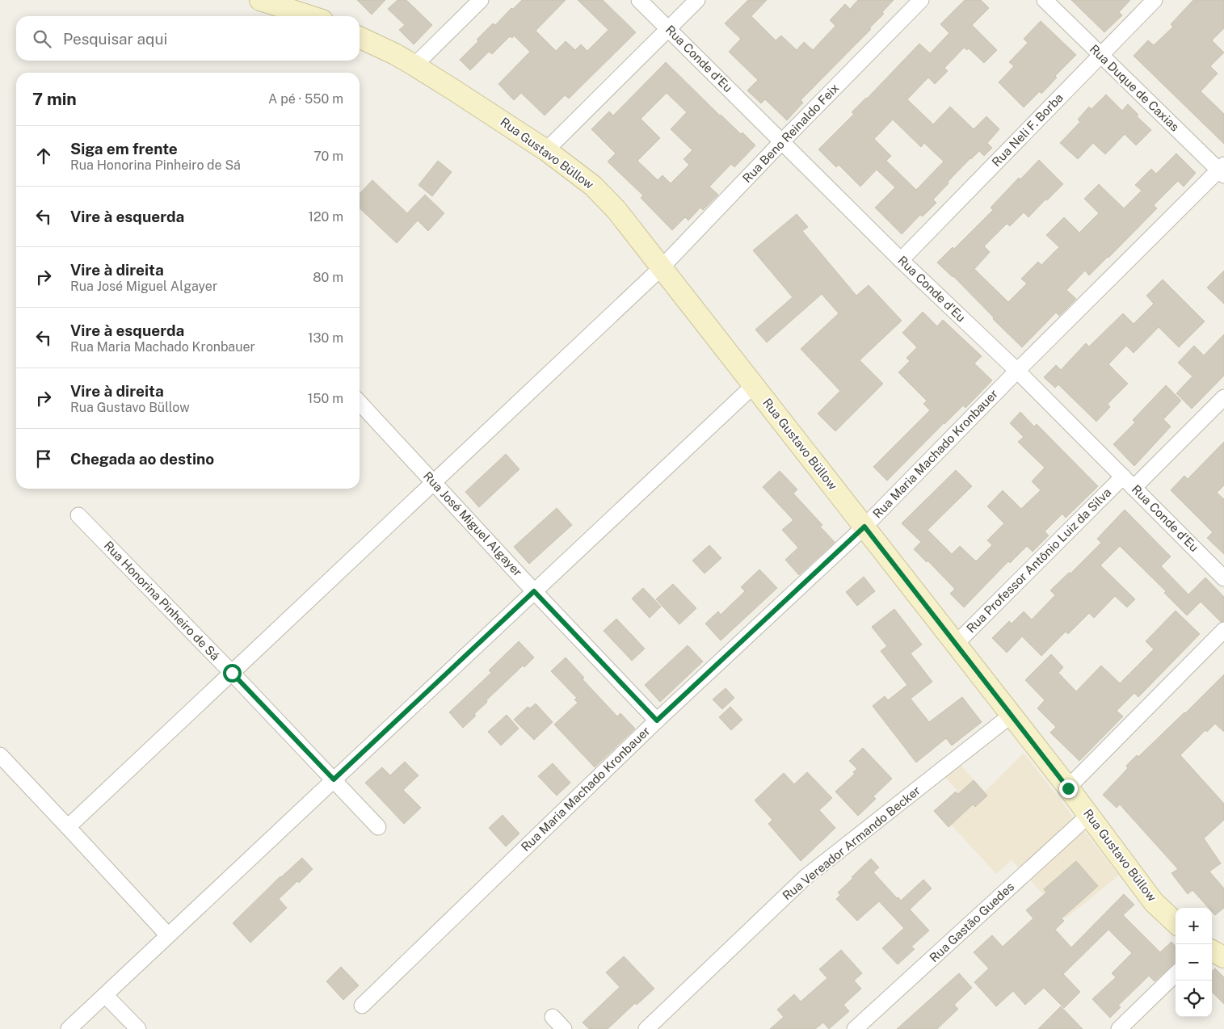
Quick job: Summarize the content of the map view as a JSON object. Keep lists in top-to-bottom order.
{
  "streets": {
    "main road": ["Rua Gustavo Büllow"],
    "street": [
      "Rua Conde d'Eu",
      "Rua Duque de Caxias",
      "Rua Neli F. Borba",
      "Rua Beno Reinaldo Feix",
      "Rua Maria Machado Kronbauer",
      "Rua José Miguel Algayer",
      "Rua Professor Antônio Luiz da Silva",
      "Rua Honorina Pinheiro de Sá",
      "Rua Vereador Armando Becker",
      "Rua Gastão Guedes"
    ]
  },
  "crossings": [
    ["Rua Conde d'Eu", "Rua Neli F. Borba"],
    ["Rua Conde d'Eu", "Rua Beno Reinaldo Feix"],
    ["Rua Conde d'Eu", "Rua Maria Machado Kronbauer"],
    ["Rua Conde d'Eu", "Rua Professor Antônio Luiz da Silva"],
    ["Rua Duque de Caxias", "Rua Neli F. Borba"],
    ["Rua Duque de Caxias", "Rua Maria Machado Kronbauer"],
    ["Rua Beno Reinaldo Feix", "Rua Gustavo Büllow"],
    ["Rua Beno Reinaldo Feix", "Rua José Miguel Algayer"],
    ["Rua Beno Reinaldo Feix", "Rua Honorina Pinheiro de Sá"],
    ["Rua Gustavo Büllow", "Rua Maria Machado Kronbauer"],
    ["Rua Gustavo Büllow", "Rua Professor Antônio Luiz da Silva"],
    ["Rua Gustavo Büllow", "Rua Vereador Armando Becker"],
    ["Rua Gustavo Büllow", "Rua Gastão Guedes"],
    ["Rua Maria Machado Kronbauer", "Rua José Miguel Algayer"]
  ],
  "page": {
    "search": "Pesquisar aqui",
    "heading": ["7 min", "A pé · 550 m"],
    "list": [
      ["Siga em frente", "Rua Honorina Pinheiro de Sá", "70 m"],
      ["Vire à esquerda", "120 m"],
      ["Vire à direita", "Rua José Miguel Algayer", "80 m"],
      ["Vire à esquerda", "Rua Maria Machado Kronbauer", "130 m"],
      ["Vire à direita", "Rua Gustavo Büllow", "150 m"],
      "Chegada ao destino"
    ],
    "map_buttons": ["+", "−"]
  }
}
